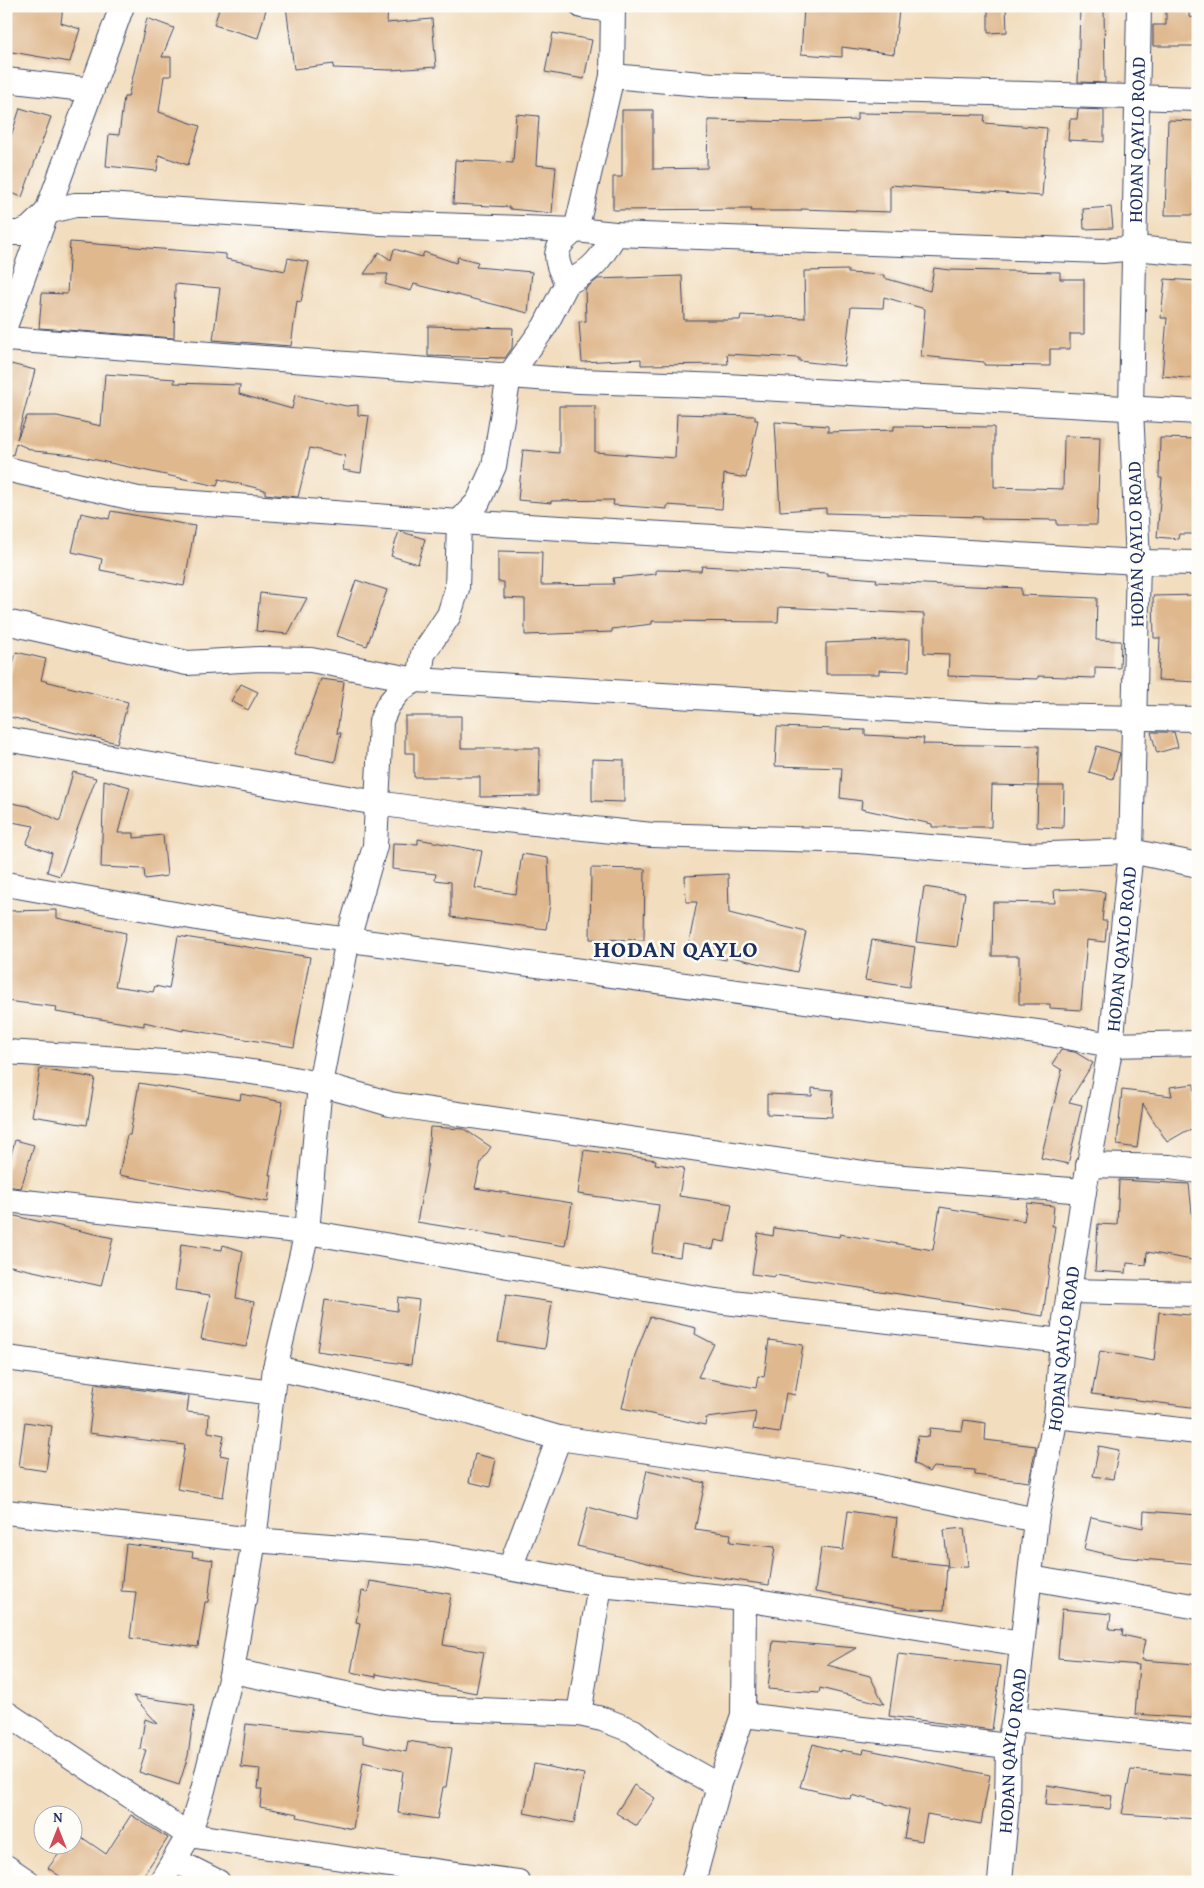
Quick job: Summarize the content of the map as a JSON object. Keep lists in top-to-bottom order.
{
  "streets": {
    "street": ["HODAN QAYLO ROAD"]
  },
  "districts": ["HODAN QAYLO"],
  "north": "top"
}
